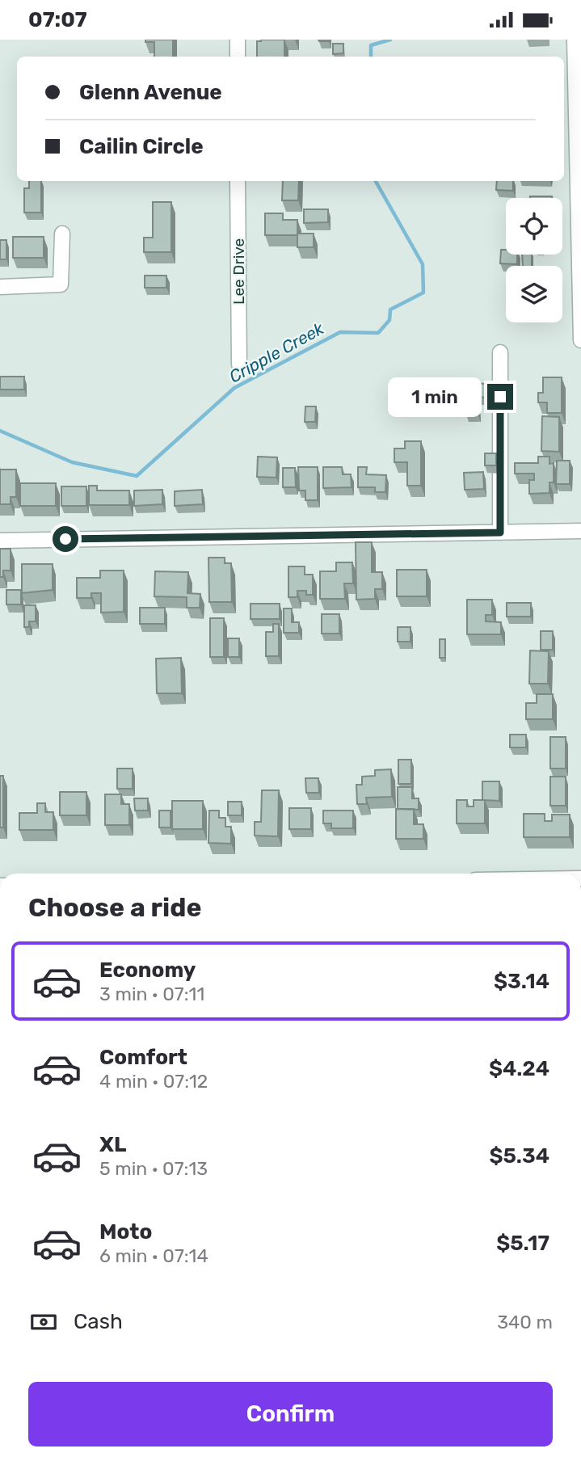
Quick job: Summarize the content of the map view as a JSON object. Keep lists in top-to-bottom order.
{
  "streets": {
    "street": ["Lee Drive"]
  },
  "water": ["Cripple Creek"],
  "page": {
    "status": "07:07",
    "banner": ["Glenn Avenue", "Cailin Circle"],
    "bubble": "1 min",
    "heading": "Choose a ride",
    "list": [
      {
        "name": "Economy",
        "note": "3 min · 07:11",
        "value": "$3.14"
      },
      {
        "name": "Comfort",
        "note": "4 min · 07:12",
        "value": "$4.24"
      },
      {
        "name": "XL",
        "note": "5 min · 07:13",
        "value": "$5.34"
      },
      {
        "name": "Moto",
        "note": "6 min · 07:14",
        "value": "$5.17"
      }
    ],
    "pay": ["Cash", "340 m"],
    "buttons": "Confirm"
  }
}
